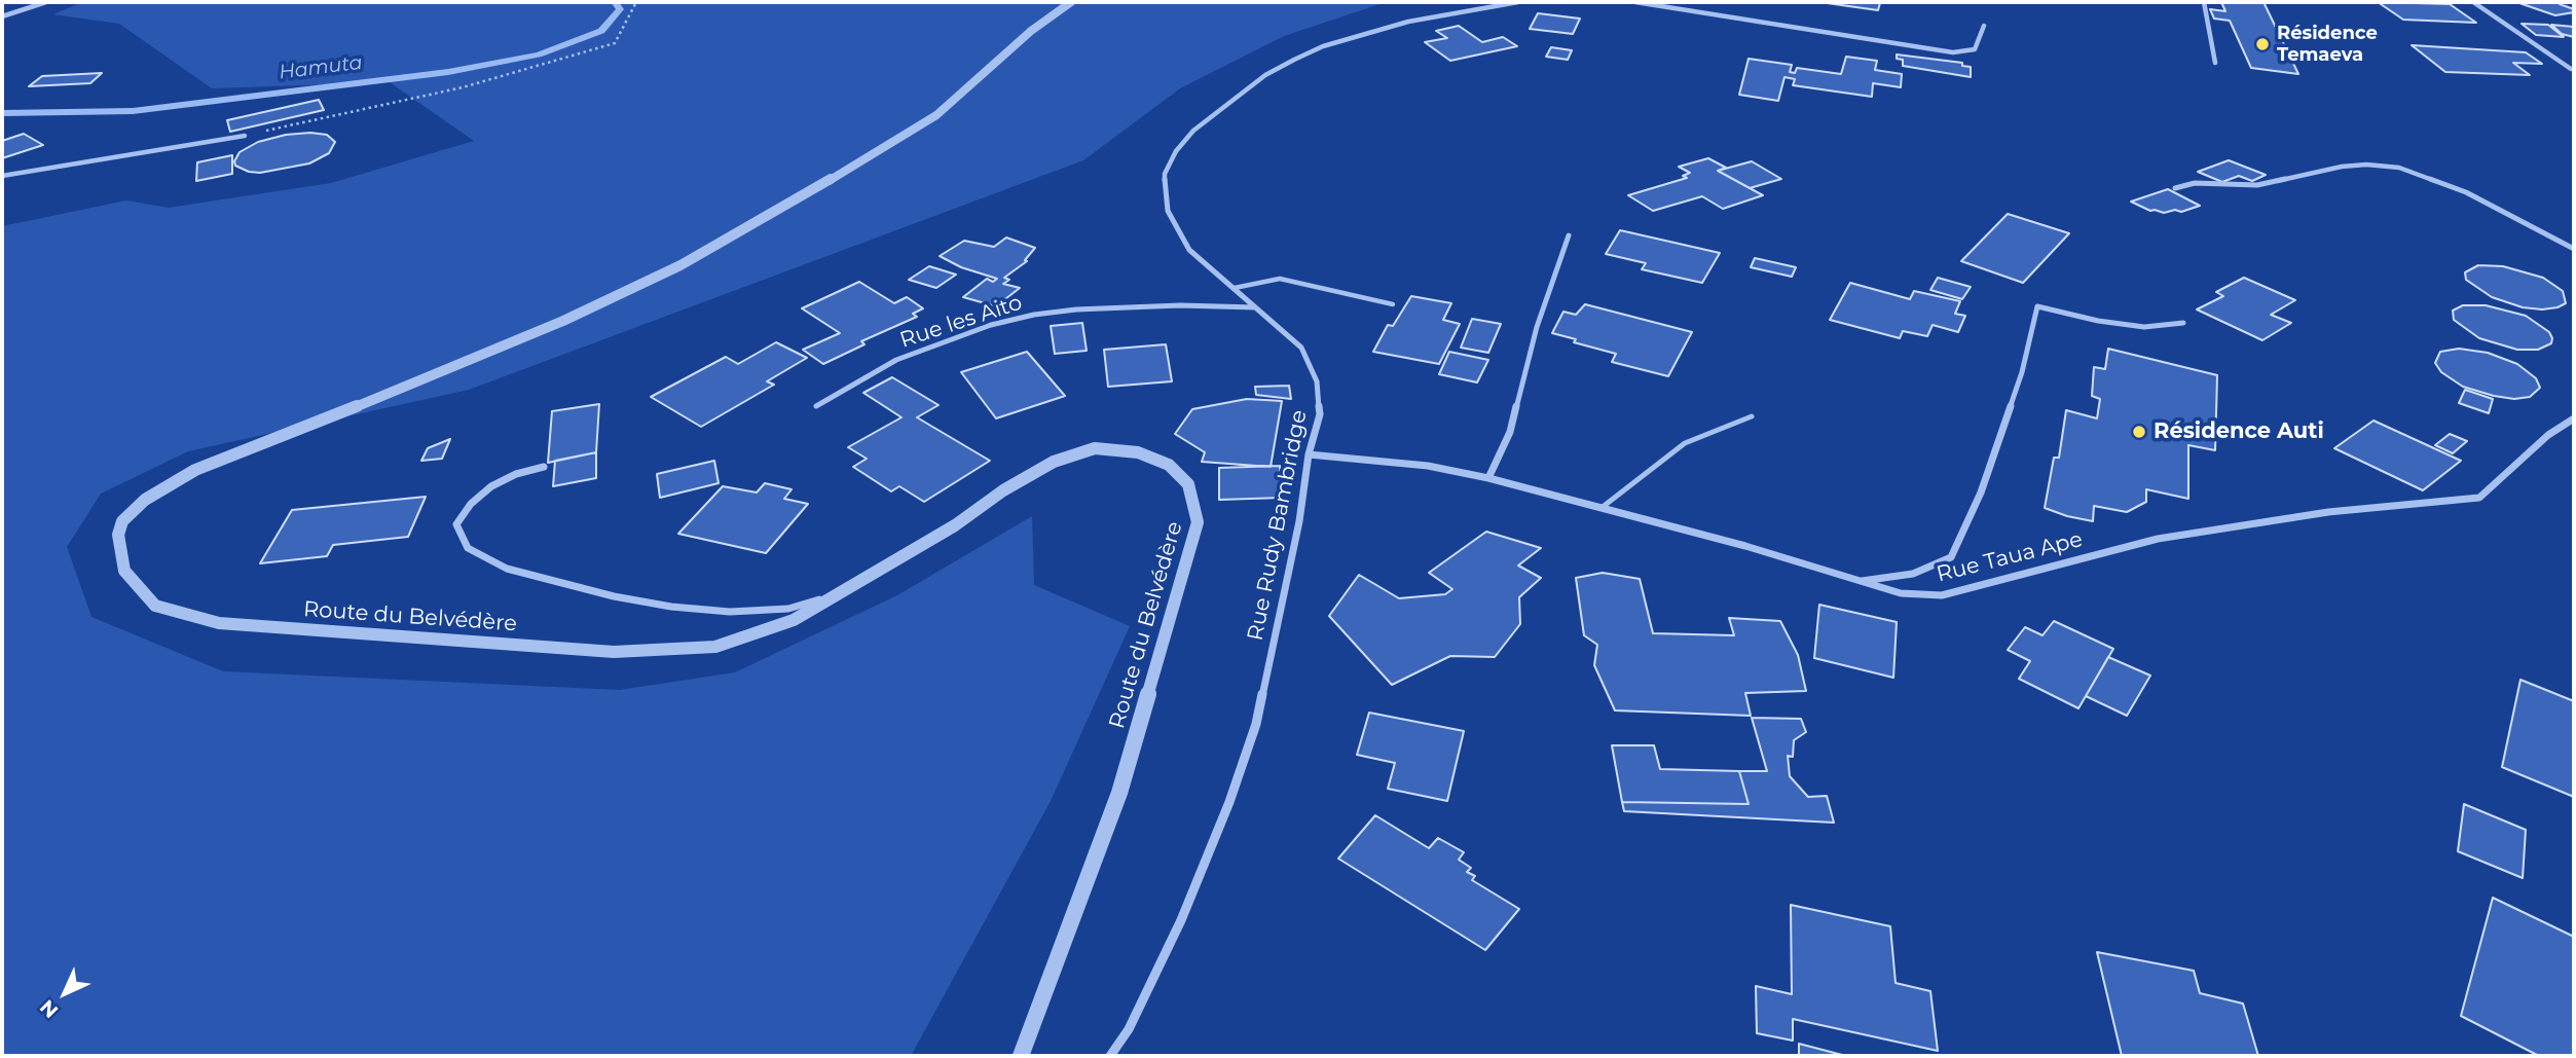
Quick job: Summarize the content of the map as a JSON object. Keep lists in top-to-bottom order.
{
  "streets": {
    "street": [
      "Rue les Aito",
      "Rue Rudy Bambridge",
      "Rue Taua Ape",
      "Route du Belvédère"
    ]
  },
  "crossings": [
    ["Rue les Aito", "Rue Rudy Bambridge"],
    ["Rue Rudy Bambridge", "Rue Taua Ape"]
  ],
  "water": ["Hamuta"],
  "places": ["Résidence Temaeva", "Résidence Auti"],
  "north": "bottom left"
}
